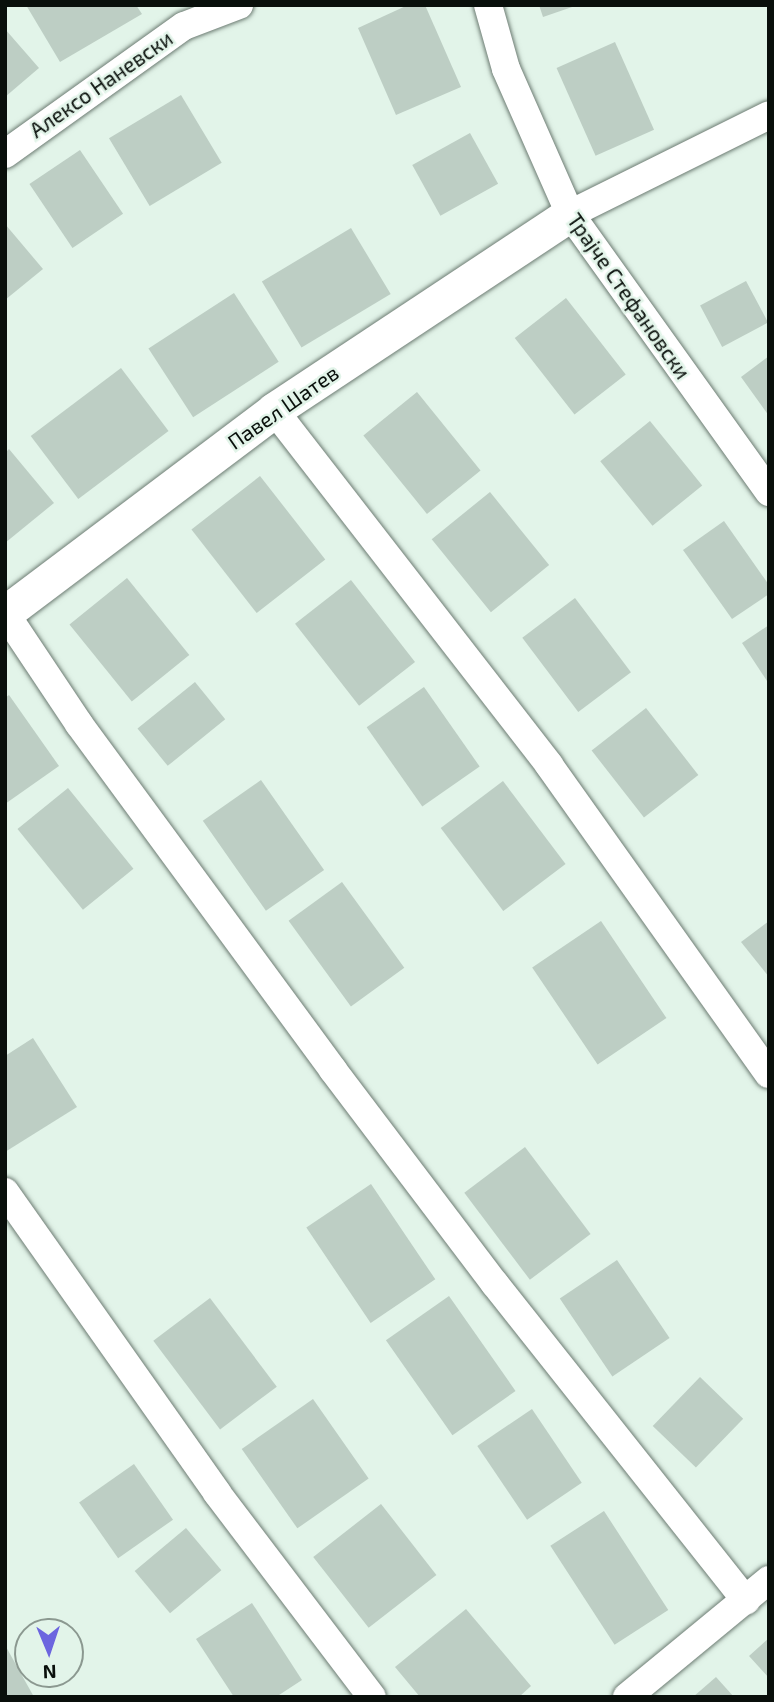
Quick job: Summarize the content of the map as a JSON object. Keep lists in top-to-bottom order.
{
  "streets": {
    "street": ["Алексо Наневски", "Трајче Стефановски", "Павел Шатев"]
  },
  "crossings": [
    ["Трајче Стефановски", "Павел Шатев"]
  ],
  "north": "bottom"
}
